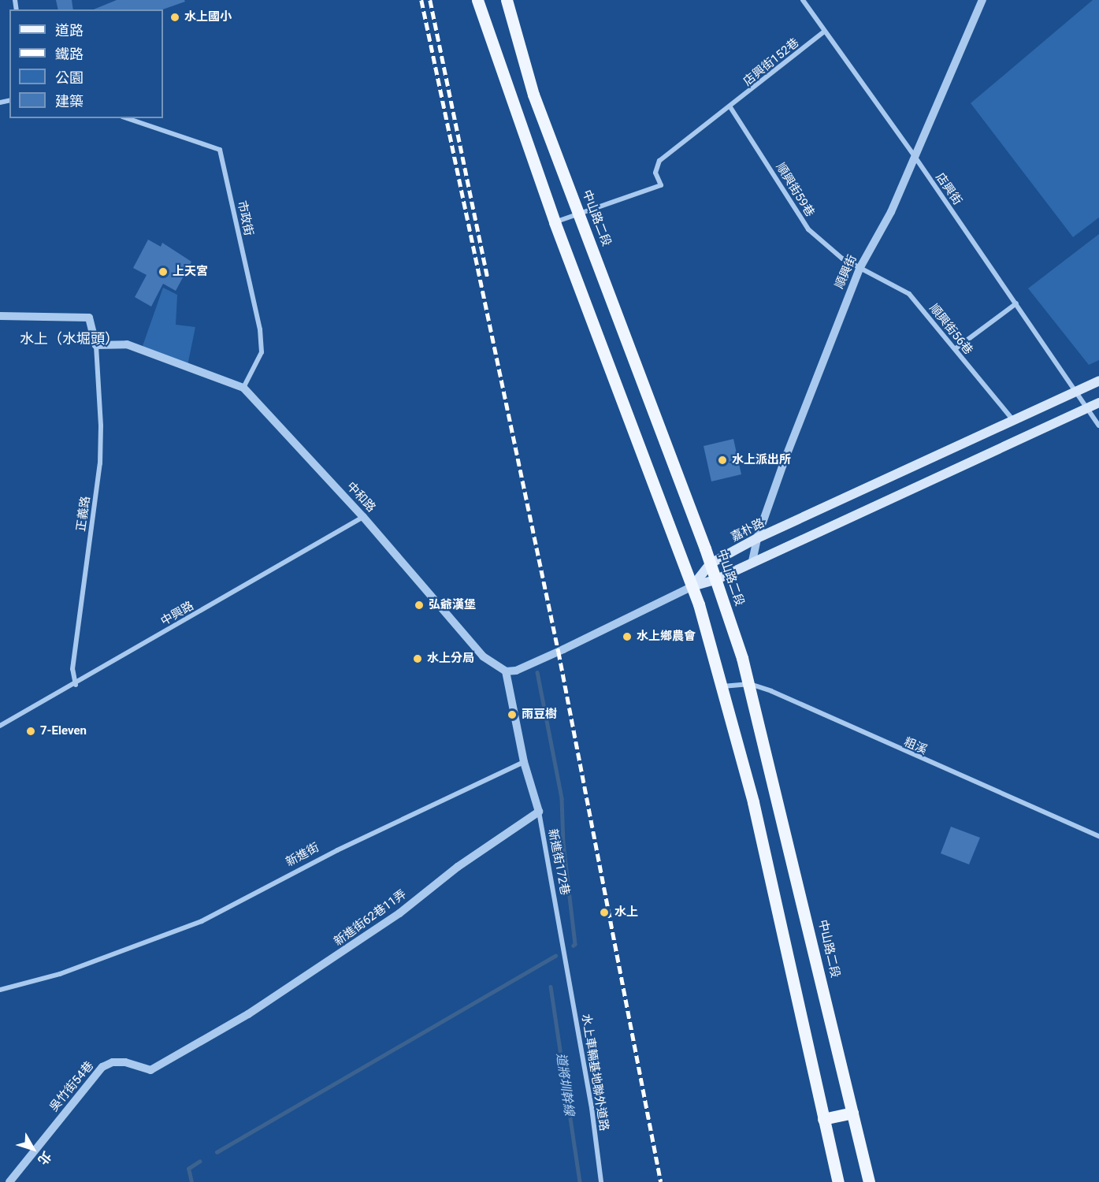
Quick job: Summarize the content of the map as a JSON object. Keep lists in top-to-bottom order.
{
  "streets": {
    "main road": ["中山路二段", "嘉朴路"],
    "street": [
      "店興街152巷",
      "店興街",
      "順興街59巷",
      "市政街",
      "順興街",
      "順興街56巷",
      "中和路",
      "正義路",
      "中興路",
      "粗溪",
      "新進街",
      "新進街172巷",
      "新進街62巷11弄",
      "水上車輛基地聯外道路",
      "吳竹街54巷"
    ]
  },
  "crossings": [
    ["店興街152巷", "店興街"],
    ["店興街152巷", "順興街59巷"],
    ["店興街152巷", "中山路二段"],
    ["店興街", "順興街"],
    ["店興街", "嘉朴路"],
    ["順興街59巷", "順興街"],
    ["順興街59巷", "順興街56巷"],
    ["市政街", "中和路"],
    ["中山路二段", "嘉朴路"],
    ["中山路二段", "粗溪"],
    ["順興街", "順興街56巷"],
    ["順興街", "嘉朴路"],
    ["順興街56巷", "嘉朴路"],
    ["中和路", "正義路"],
    ["中和路", "中興路"],
    ["正義路", "中興路"],
    ["新進街", "新進街172巷"],
    ["新進街172巷", "新進街62巷11弄"],
    ["新進街172巷", "水上車輛基地聯外道路"],
    ["新進街62巷11弄", "吳竹街54巷"]
  ],
  "districts": ["水上（水堀頭）"],
  "water": ["道將圳幹線"],
  "places": [
    "水上國小",
    "上天宮",
    "水上派出所",
    "弘爺漢堡",
    "水上鄉農會",
    "水上分局",
    "雨豆樹",
    "7-Eleven",
    "水上"
  ],
  "legend": [
    "道路",
    "鐵路",
    "公園",
    "建築"
  ],
  "north": "bottom right"
}
